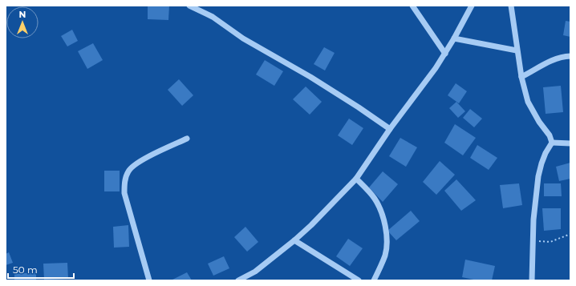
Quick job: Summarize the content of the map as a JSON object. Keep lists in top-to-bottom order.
{
  "scale_bar": "50 m",
  "north": "top"
}
